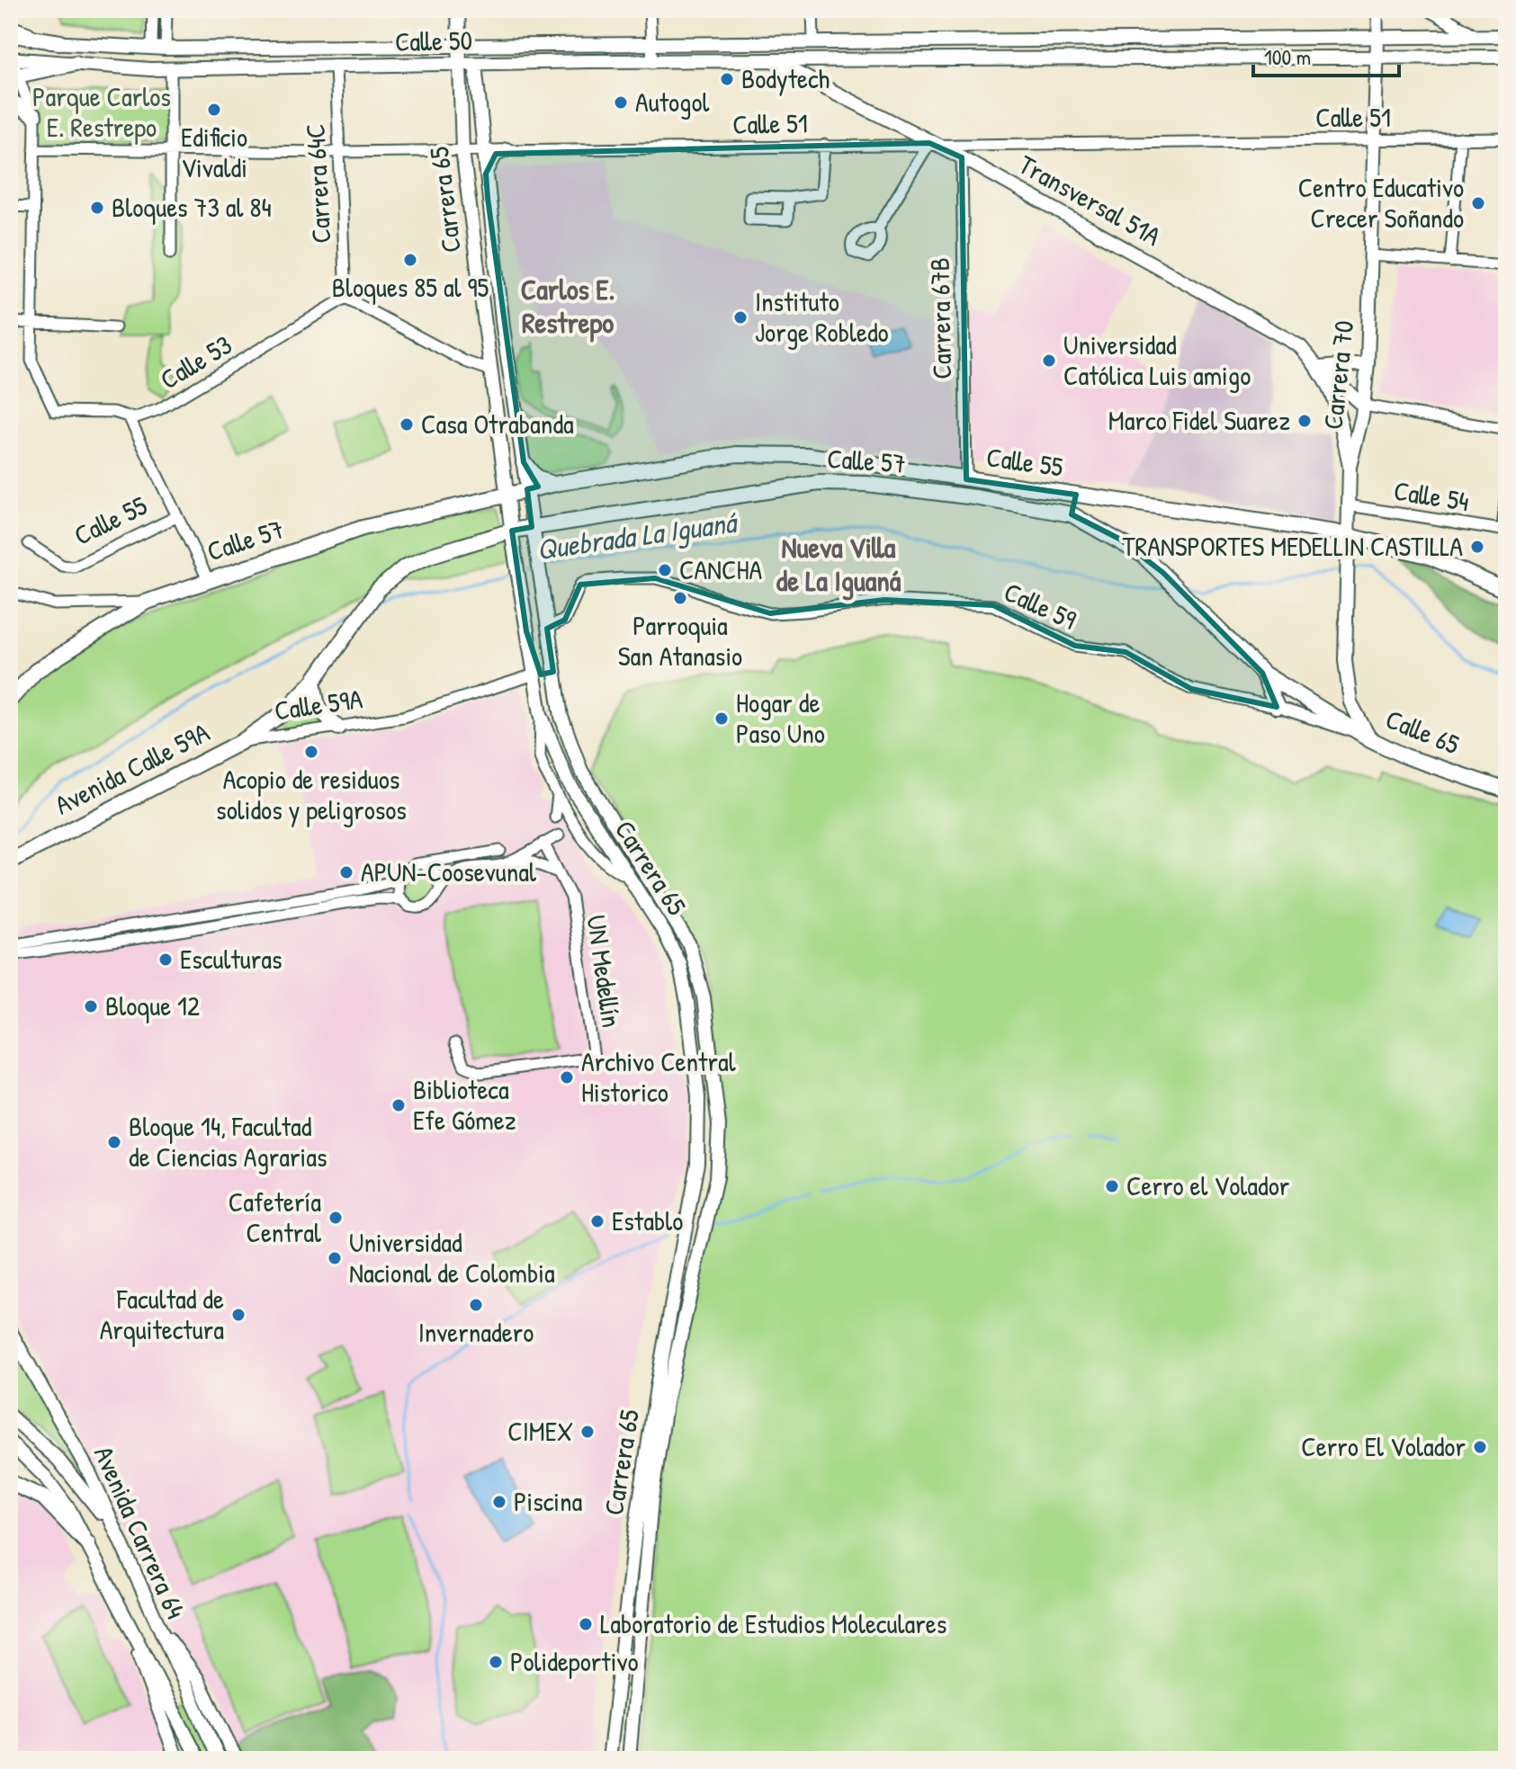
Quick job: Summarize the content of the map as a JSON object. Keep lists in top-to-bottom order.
{
  "streets": {
    "highway": [
      "Calle 57",
      "Calle 55",
      "Calle 59A",
      "Calle 65",
      "Avenida Calle 59A"
    ],
    "main road": [
      "Calle 50",
      "Carrera 65",
      "Transversal 51A",
      "Carrera 70",
      "Avenida Carrera 64"
    ],
    "street": [
      "Calle 51",
      "Carrera 64C",
      "Carrera 67B",
      "Calle 53",
      "Calle 54",
      "Calle 59",
      "UN Medellín"
    ]
  },
  "crossings": [
    ["Calle 50", "Carrera 64C"],
    ["Calle 50", "Carrera 65"],
    ["Calle 50", "Transversal 51A"],
    ["Calle 50", "Carrera 70"],
    ["Calle 51", "Carrera 64C"],
    ["Calle 51", "Carrera 65"],
    ["Calle 51", "Transversal 51A"],
    ["Calle 51", "Carrera 70"],
    ["Carrera 64C", "Calle 53"],
    ["Carrera 65", "Calle 57"],
    ["Carrera 65", "Calle 55"],
    ["Carrera 65", "Calle 59"],
    ["Carrera 65", "Calle 59A"],
    ["Transversal 51A", "Carrera 67B"],
    ["Transversal 51A", "Carrera 70"],
    ["Carrera 67B", "Calle 55"],
    ["Carrera 70", "Calle 57"],
    ["Carrera 70", "Calle 55"],
    ["Carrera 70", "Calle 54"],
    ["Carrera 70", "Calle 59"],
    ["Carrera 70", "Calle 65"],
    ["Calle 57", "Calle 55"],
    ["Calle 57", "Calle 59"],
    ["Calle 57", "Calle 59A"],
    ["Calle 57", "Calle 65"],
    ["Calle 59", "Calle 65"],
    ["Calle 59A", "Avenida Calle 59A"]
  ],
  "districts": ["Carlos E. Restrepo", "Nueva Villa de La Iguaná"],
  "water": ["Quebrada La Iguaná"],
  "parks": ["Parque Carlos E. Restrepo"],
  "places": [
    "Bodytech",
    "Autogol",
    "Edificio Vivaldi",
    "Centro Educativo Crecer Soñando",
    "Bloques 73 al 84",
    "Bloques 85 al 95",
    "Instituto Jorge Robledo",
    "Universidad Católica Luis amigo",
    "Marco Fidel Suarez",
    "Casa Otrabanda",
    "TRANSPORTES MEDELLIN CASTILLA",
    "CANCHA",
    "Parroquia San Atanasio",
    "Hogar de Paso Uno",
    "Acopio de residuos solidos y peligrosos",
    "APUN-Coosevunal",
    "Esculturas",
    "Bloque 12",
    "Archivo Central Historico",
    "Biblioteca Efe Gómez",
    "Bloque 14, Facultad de Ciencias Agrarias",
    "Cerro el Volador",
    "Cafetería Central",
    "Establo",
    "Universidad Nacional de Colombia",
    "Invernadero",
    "Facultad de Arquitectura",
    "CIMEX",
    "Cerro El Volador",
    "Piscina",
    "Laboratorio de Estudios Moleculares",
    "Polideportivo"
  ],
  "scale_bar": "100 m"
}
